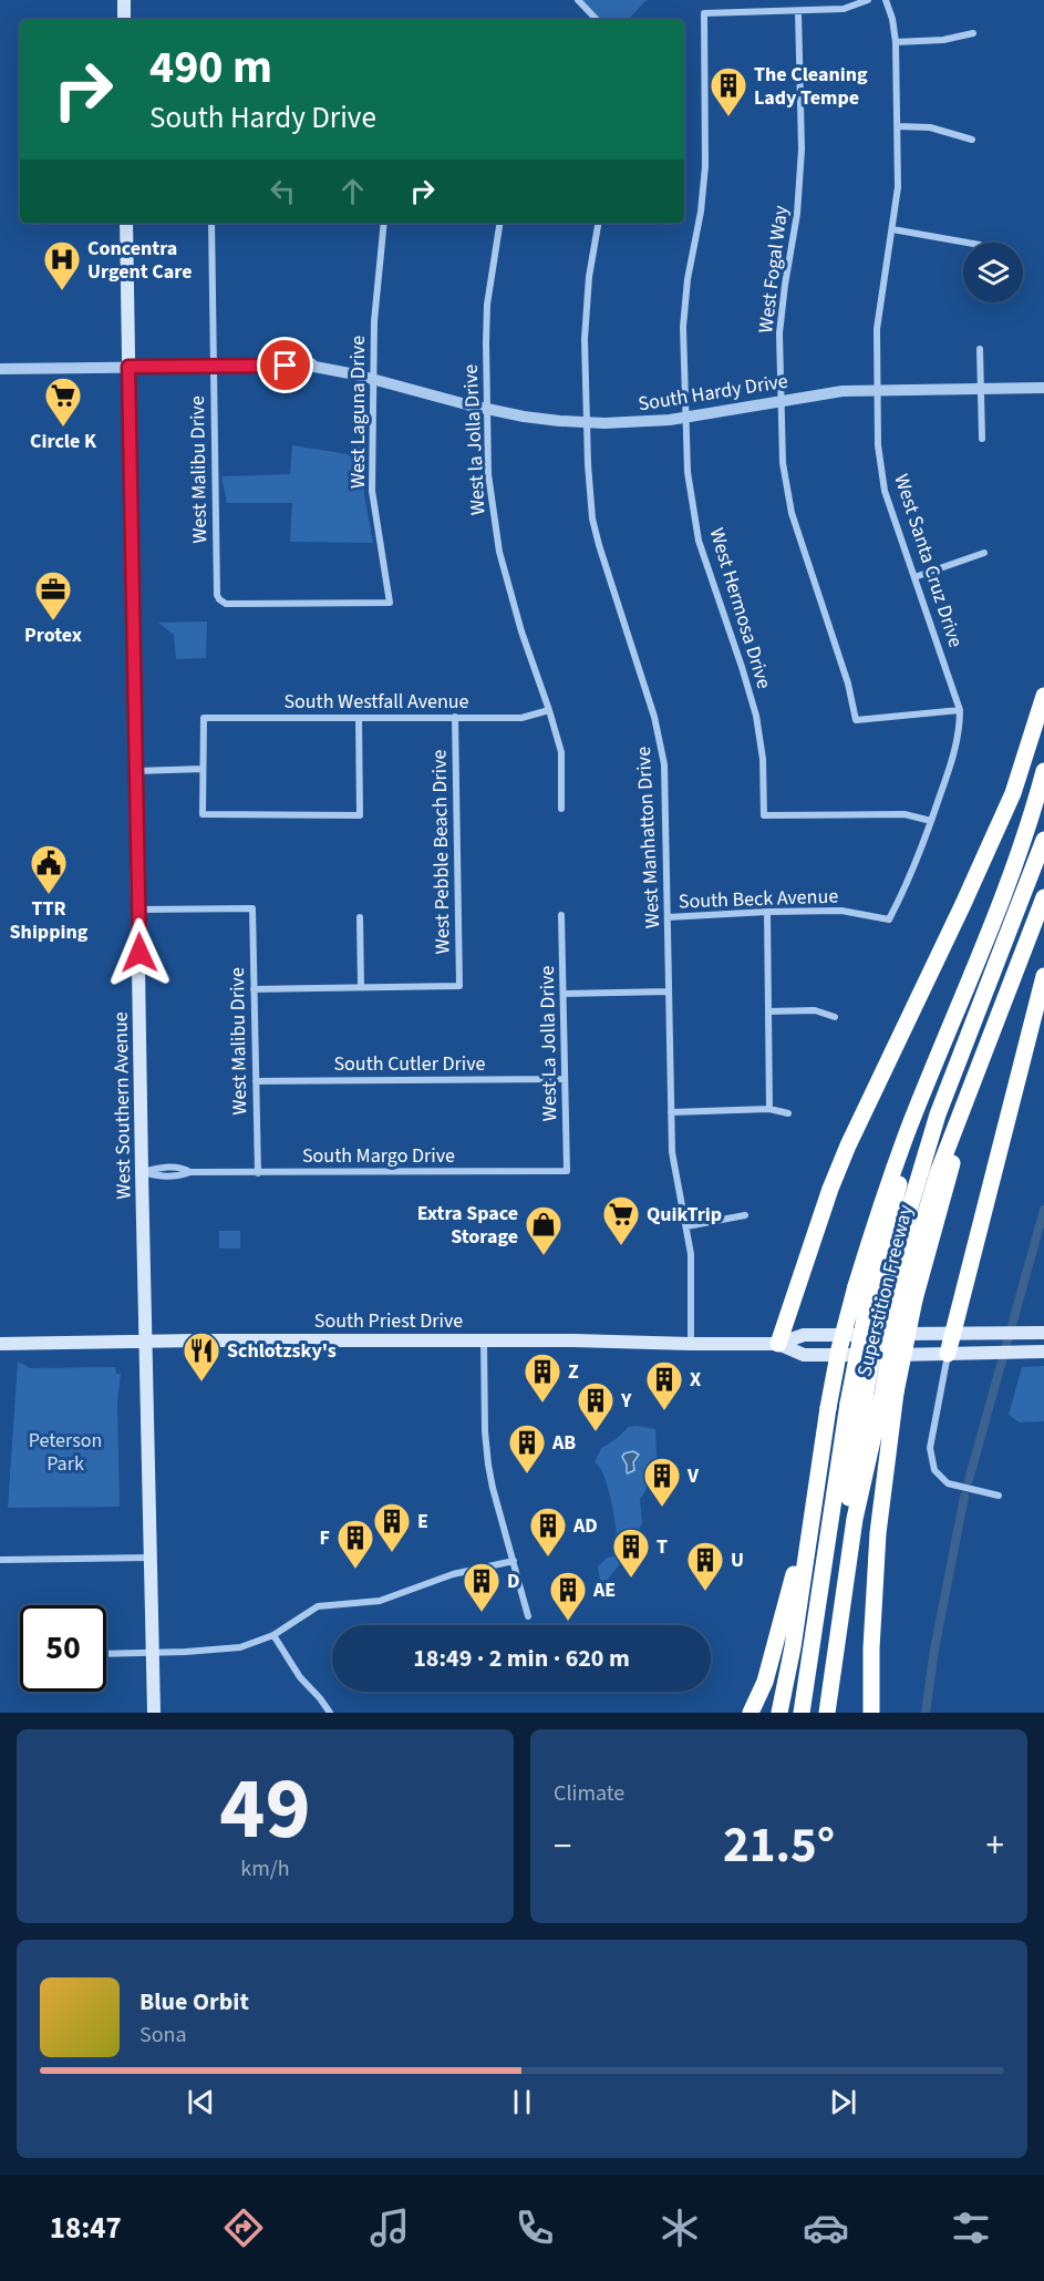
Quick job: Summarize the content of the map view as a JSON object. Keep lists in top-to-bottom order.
{
  "streets": {
    "highway": ["Superstition Freeway"],
    "main road": ["West Southern Avenue", "South Priest Drive"],
    "street": [
      "West Fogal Way",
      "South Hardy Drive",
      "West Laguna Drive",
      "West la Jolla Drive",
      "West Malibu Drive",
      "West Santa Cruz Drive",
      "West Hermosa Drive",
      "South Westfall Avenue",
      "West Manhatton Drive",
      "West Pebble Beach Drive",
      "South Beck Avenue",
      "West La Jolla Drive",
      "South Cutler Drive",
      "South Margo Drive"
    ]
  },
  "crossings": [
    ["West Fogal Way", "South Hardy Drive"],
    ["West Fogal Way", "West Santa Cruz Drive"],
    ["West Fogal Way", "West Hermosa Drive"],
    ["South Hardy Drive", "West Laguna Drive"],
    ["South Hardy Drive", "West la Jolla Drive"],
    ["South Hardy Drive", "West Malibu Drive"],
    ["South Hardy Drive", "West Santa Cruz Drive"],
    ["South Hardy Drive", "West Hermosa Drive"],
    ["South Hardy Drive", "West Manhatton Drive"],
    ["South Hardy Drive", "West Southern Avenue"],
    ["West Laguna Drive", "West Malibu Drive"],
    ["West la Jolla Drive", "South Westfall Avenue"],
    ["West Malibu Drive", "South Cutler Drive"],
    ["West Malibu Drive", "West Southern Avenue"],
    ["West Malibu Drive", "South Margo Drive"],
    ["West Santa Cruz Drive", "West Hermosa Drive"],
    ["West Santa Cruz Drive", "South Beck Avenue"],
    ["South Westfall Avenue", "West Pebble Beach Drive"],
    ["West Manhatton Drive", "South Beck Avenue"],
    ["West Manhatton Drive", "South Priest Drive"],
    ["West La Jolla Drive", "South Cutler Drive"],
    ["West La Jolla Drive", "South Margo Drive"],
    ["West Southern Avenue", "South Margo Drive"],
    ["West Southern Avenue", "South Priest Drive"]
  ],
  "parks": ["Peterson Park"],
  "places": {
    "building": [
      "The Cleaning Lady Tempe",
      "Z",
      "X",
      "Y",
      "AB",
      "V",
      "E",
      "AD",
      "F",
      "T",
      "U",
      "D",
      "AE"
    ],
    "hospital": ["Concentra Urgent Care"],
    "supermarket": ["Circle K", "QuikTrip"],
    "office": ["Protex"],
    "public building": ["TTR Shipping"],
    "shop": ["Extra Space Storage"],
    "restaurant": ["Schlotzsky's"]
  },
  "page": {
    "turn": ["490 m", "South Hardy Drive"],
    "limit": "50",
    "trip": "18:49 · 2 min · 620 m",
    "tile": [
      ["49", "km/h"],
      "Climate"
    ],
    "heat": ["−", "21.5°", "+"],
    "song": ["Blue Orbit", "Sona"],
    "tabs": "18:47"
  }
}
